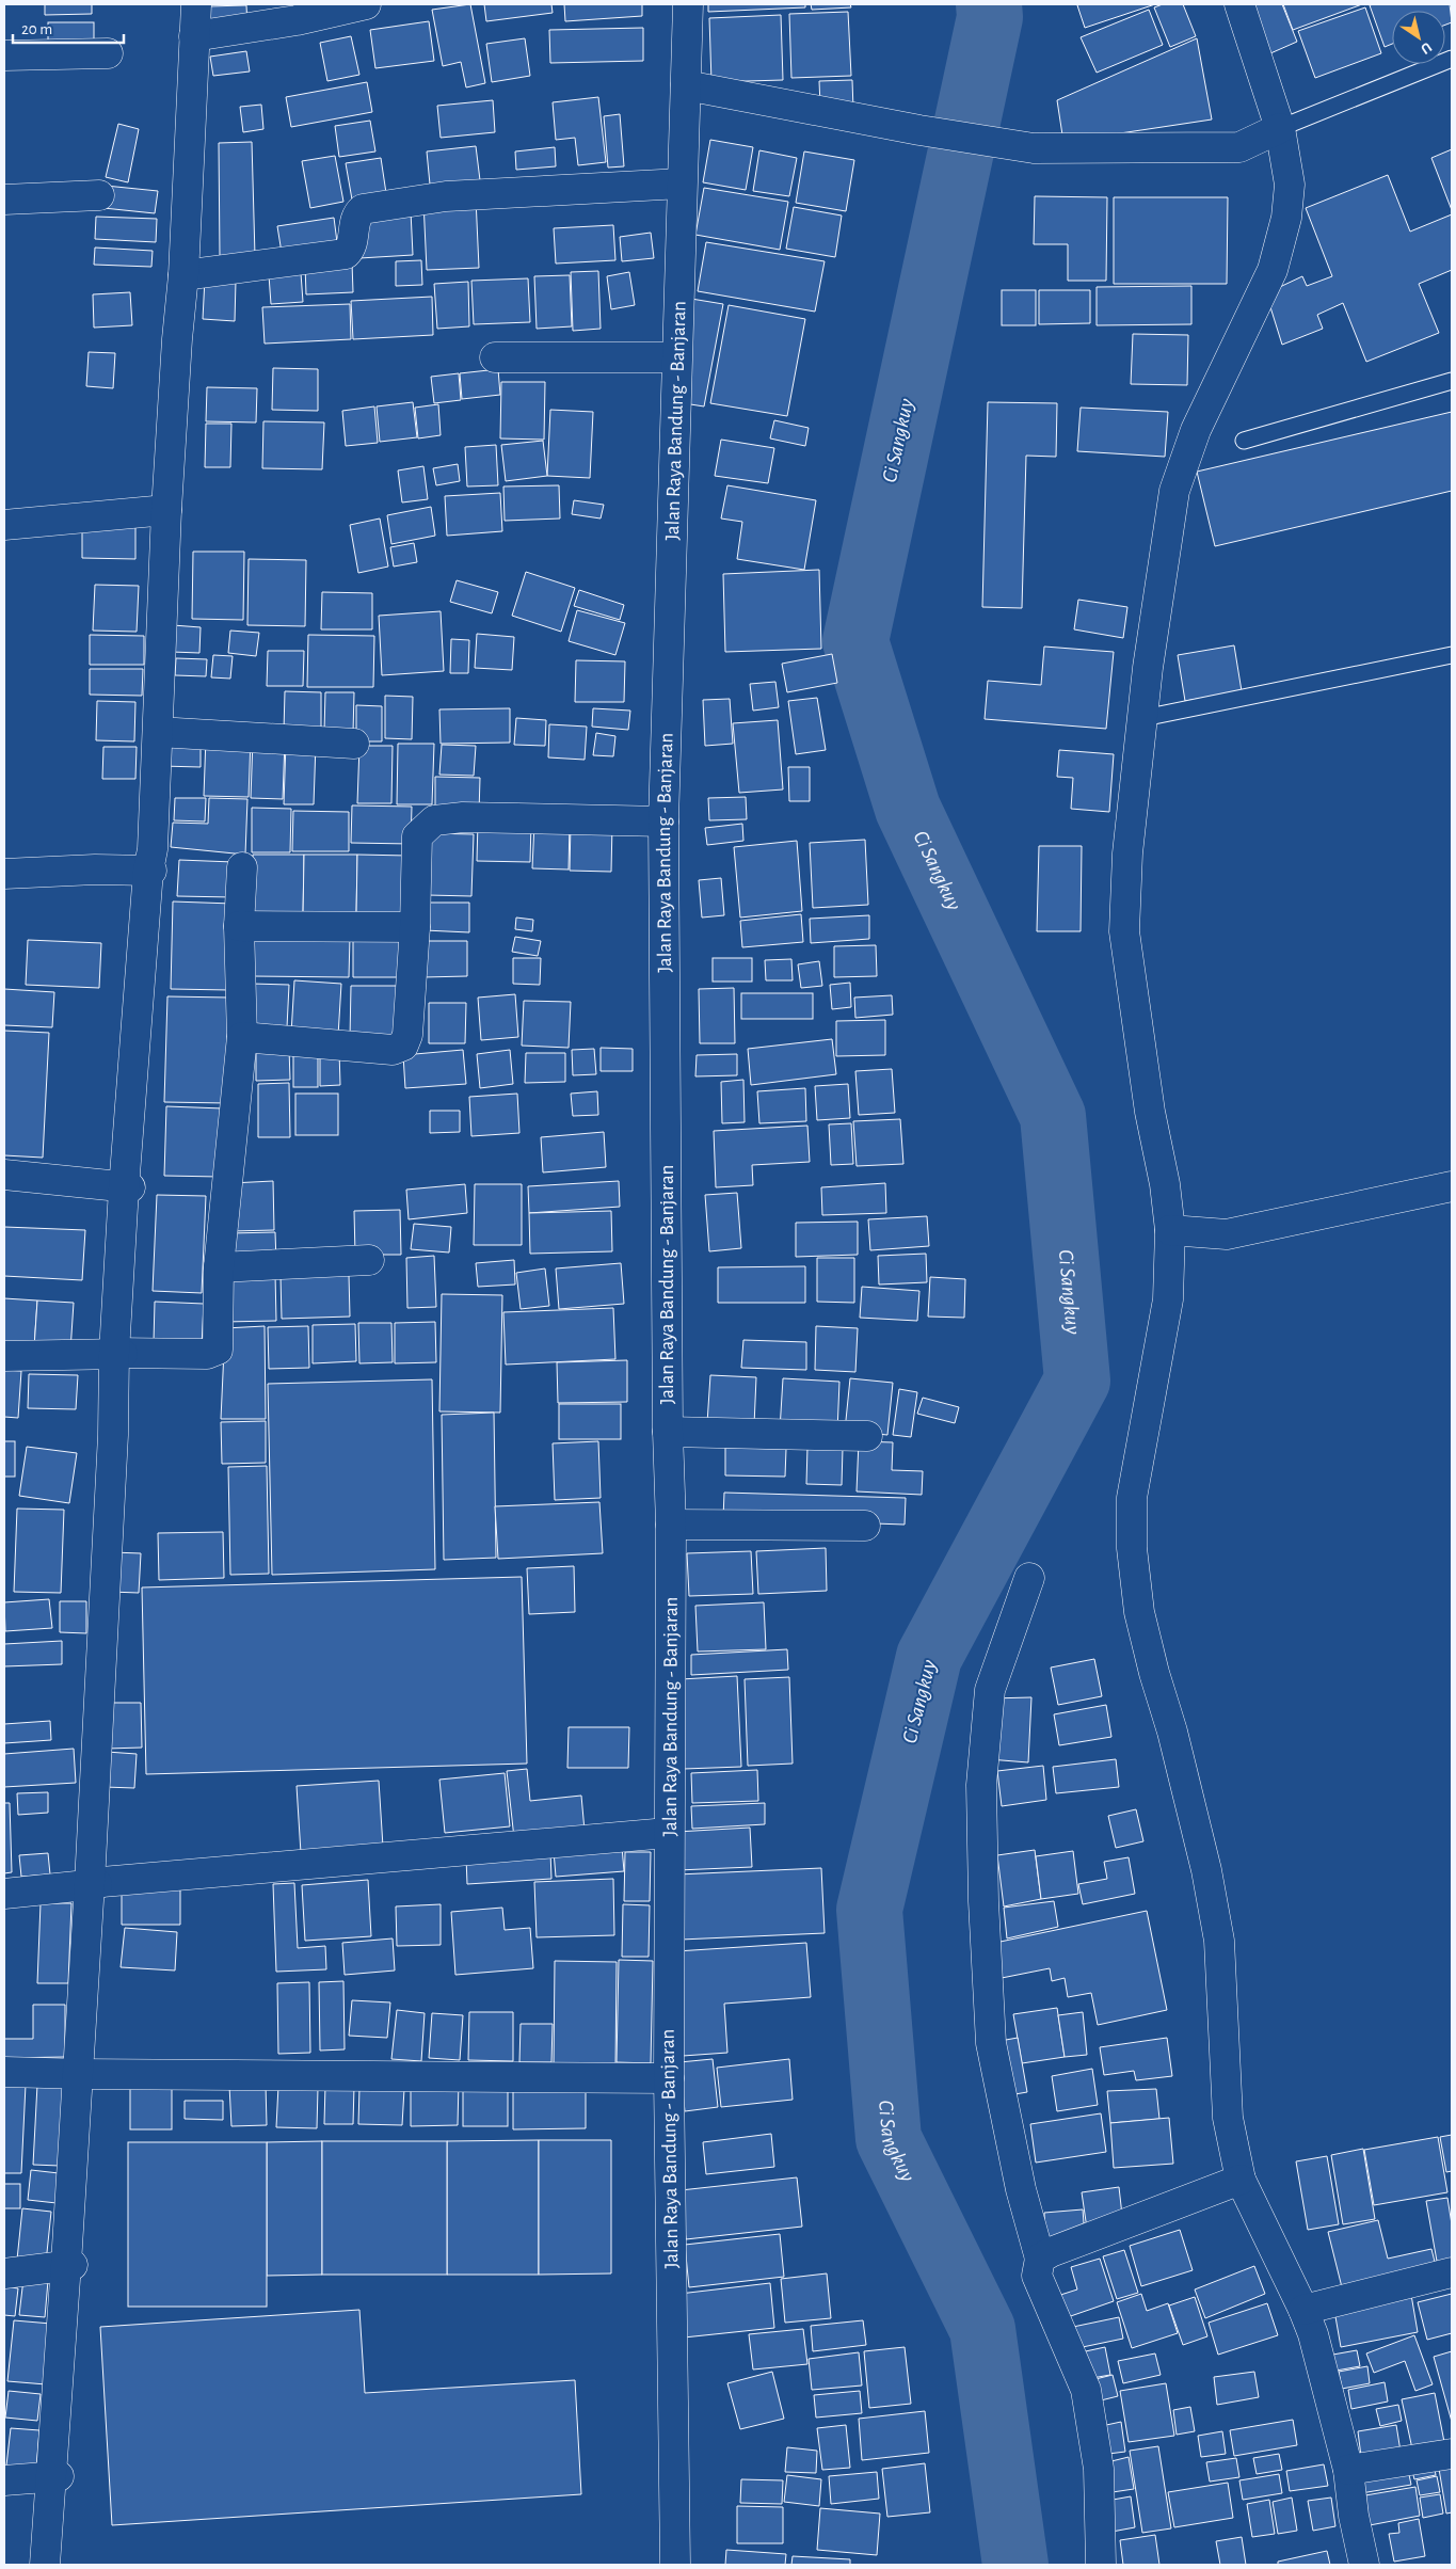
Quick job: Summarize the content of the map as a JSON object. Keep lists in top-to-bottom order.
{
  "streets": {
    "street": ["Jalan Raya Bandung - Banjaran"]
  },
  "water": ["Ci Sangkuy"],
  "scale_bar": "20 m",
  "north": "bottom right"
}
